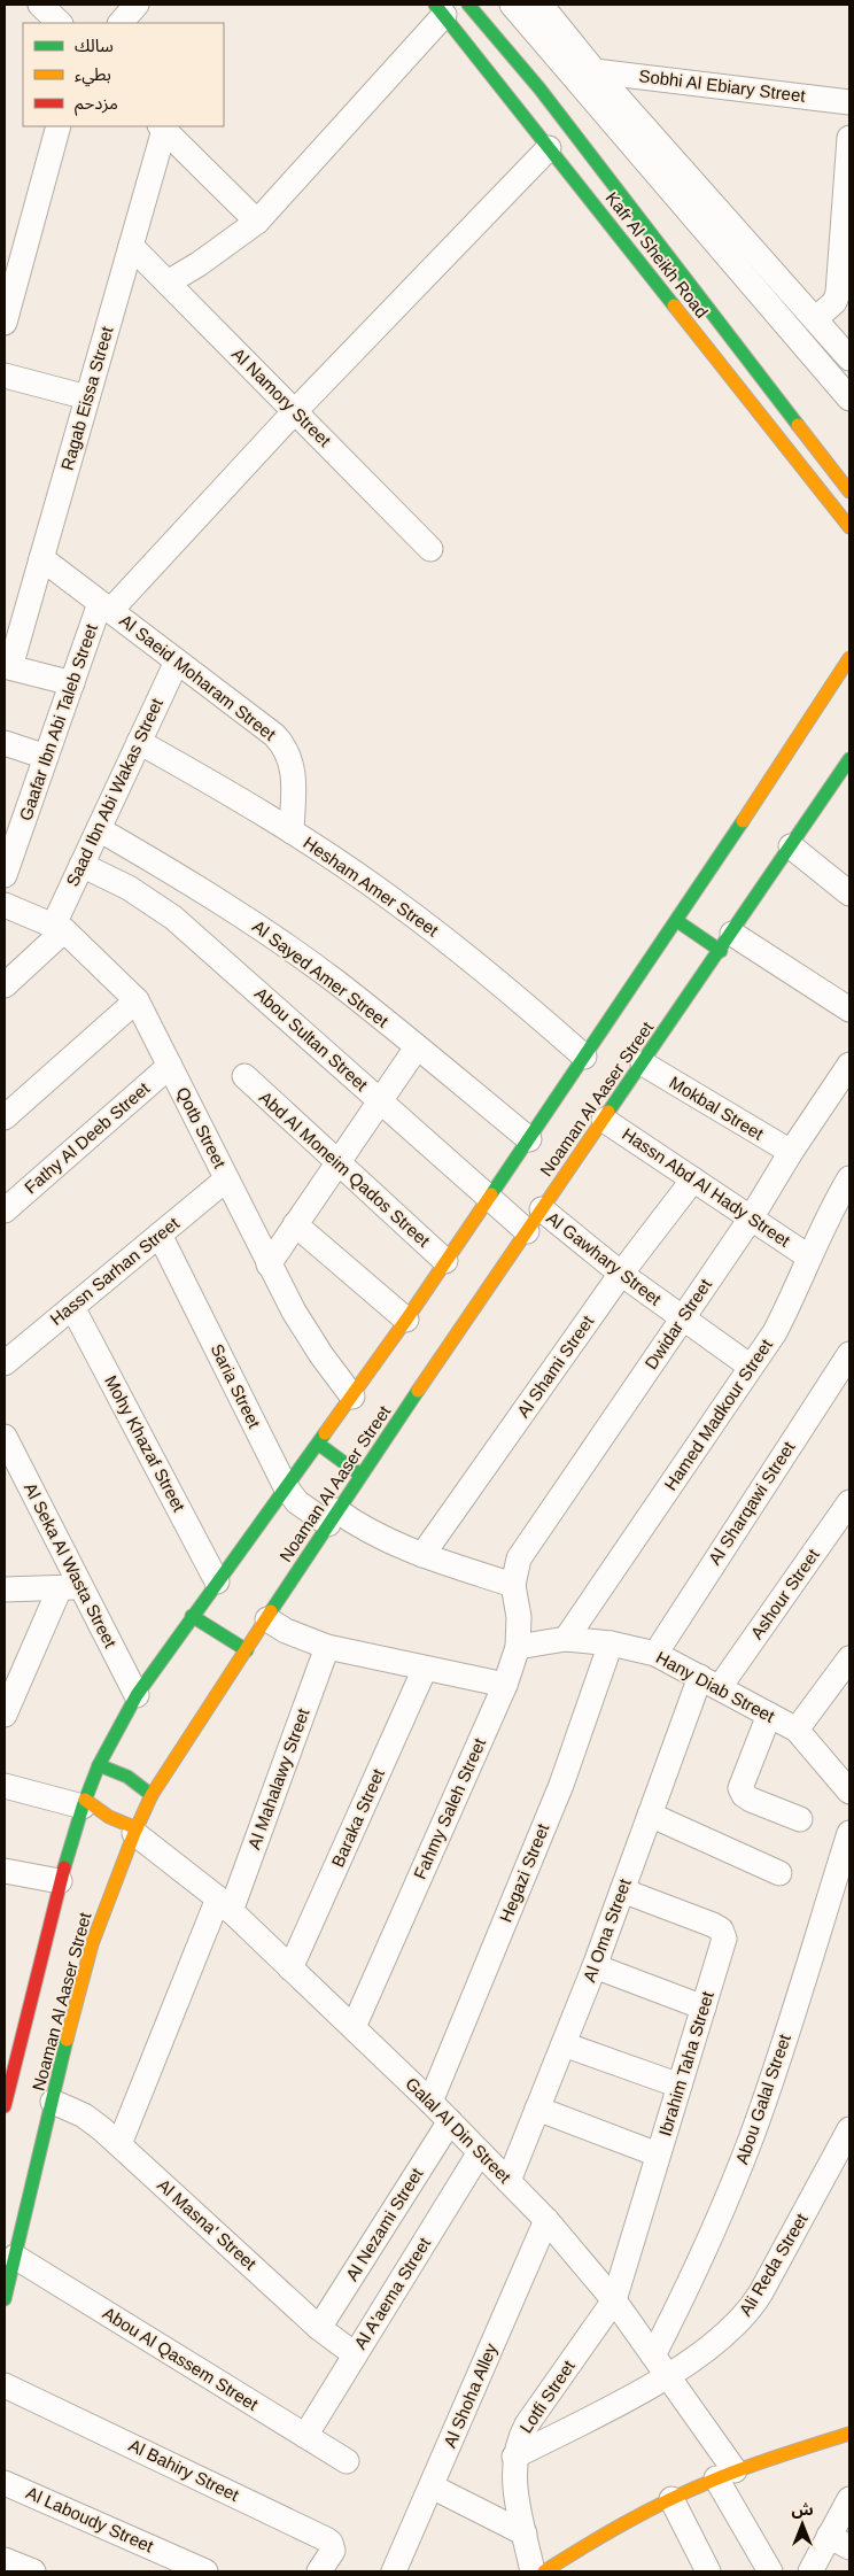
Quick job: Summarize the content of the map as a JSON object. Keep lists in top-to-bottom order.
{
  "streets": {
    "main road": ["Kafr Al Sheikh Road", "Noaman Al Aaser Street"],
    "street": [
      "Sobhi Al Ebiary Street",
      "Al Namory Street",
      "Ragab Eissa Street",
      "Al Saeid Moharam Street",
      "Gaafar Ibn Abi Taleb Street",
      "Saad Ibn Abi Wakas Street",
      "Hesham Amer Street",
      "Al Sayed Amer Street",
      "Abou Sultan Street",
      "Mokbal Street",
      "Qotb Street",
      "Fathy Al Deeb Street",
      "Abd Al Moneim Qados Street",
      "Hassn Abd Al Hady Street",
      "Al Gawhary Street",
      "Hassn Sarhan Street",
      "Dwidar Street",
      "Al Shami Street",
      "Saria Street",
      "Hamed Madkour Street",
      "Mohy Khazaf Street",
      "Al Sharqawi Street",
      "Al Seka Al Wasta Street",
      "Ashour Street",
      "Hany Diab Street",
      "Al Mahalawy Street",
      "Fahmy Saleh Street",
      "Baraka Street",
      "Hegazi Street",
      "Al Oma Street",
      "Ibrahim Taha Street",
      "Abou Galal Street",
      "Galal Al Din Street",
      "Al Masna' Street",
      "Al Nezami Street",
      "Ali Reda Street",
      "Al A'aema Street",
      "Abou Al Qassem Street",
      "Al Shoha Alley",
      "Lotfi Street",
      "Al Bahiry Street",
      "Al Laboudy Street"
    ]
  },
  "crossings": [
    ["Al Namory Street", "Ragab Eissa Street"],
    ["Ragab Eissa Street", "Al Saeid Moharam Street"],
    ["Al Saeid Moharam Street", "Gaafar Ibn Abi Taleb Street"],
    ["Al Saeid Moharam Street", "Saad Ibn Abi Wakas Street"],
    ["Al Saeid Moharam Street", "Hesham Amer Street"],
    ["Saad Ibn Abi Wakas Street", "Hesham Amer Street"],
    ["Saad Ibn Abi Wakas Street", "Al Sayed Amer Street"],
    ["Saad Ibn Abi Wakas Street", "Abou Sultan Street"],
    ["Saad Ibn Abi Wakas Street", "Qotb Street"],
    ["Hesham Amer Street", "Noaman Al Aaser Street"],
    ["Al Sayed Amer Street", "Noaman Al Aaser Street"],
    ["Abou Sultan Street", "Noaman Al Aaser Street"],
    ["Noaman Al Aaser Street", "Mokbal Street"],
    ["Noaman Al Aaser Street", "Qotb Street"],
    ["Noaman Al Aaser Street", "Abd Al Moneim Qados Street"],
    ["Noaman Al Aaser Street", "Hassn Abd Al Hady Street"],
    ["Noaman Al Aaser Street", "Al Gawhary Street"],
    ["Noaman Al Aaser Street", "Saria Street"],
    ["Noaman Al Aaser Street", "Mohy Khazaf Street"],
    ["Noaman Al Aaser Street", "Al Seka Al Wasta Street"],
    ["Noaman Al Aaser Street", "Galal Al Din Street"],
    ["Noaman Al Aaser Street", "Al Masna' Street"],
    ["Noaman Al Aaser Street", "Abou Al Qassem Street"],
    ["Mokbal Street", "Dwidar Street"],
    ["Qotb Street", "Fathy Al Deeb Street"],
    ["Qotb Street", "Hassn Sarhan Street"],
    ["Hassn Abd Al Hady Street", "Dwidar Street"],
    ["Hassn Abd Al Hady Street", "Al Shami Street"],
    ["Hassn Abd Al Hady Street", "Hamed Madkour Street"],
    ["Al Gawhary Street", "Dwidar Street"],
    ["Al Gawhary Street", "Al Shami Street"],
    ["Al Gawhary Street", "Hamed Madkour Street"],
    ["Hassn Sarhan Street", "Saria Street"],
    ["Hassn Sarhan Street", "Mohy Khazaf Street"],
    ["Dwidar Street", "Saria Street"],
    ["Dwidar Street", "Fahmy Saleh Street"],
    ["Al Shami Street", "Saria Street"],
    ["Saria Street", "Fahmy Saleh Street"],
    ["Hamed Madkour Street", "Hany Diab Street"],
    ["Al Sharqawi Street", "Hany Diab Street"],
    ["Ashour Street", "Hany Diab Street"],
    ["Ashour Street", "Al Oma Street"],
    ["Hany Diab Street", "Fahmy Saleh Street"],
    ["Hany Diab Street", "Hegazi Street"],
    ["Hany Diab Street", "Al Oma Street"],
    ["Al Mahalawy Street", "Galal Al Din Street"],
    ["Al Mahalawy Street", "Al Masna' Street"],
    ["Fahmy Saleh Street", "Galal Al Din Street"],
    ["Baraka Street", "Galal Al Din Street"],
    ["Hegazi Street", "Galal Al Din Street"],
    ["Al Oma Street", "Ibrahim Taha Street"],
    ["Al Oma Street", "Galal Al Din Street"],
    ["Ibrahim Taha Street", "Galal Al Din Street"],
    ["Ibrahim Taha Street", "Lotfi Street"],
    ["Abou Galal Street", "Galal Al Din Street"],
    ["Galal Al Din Street", "Al Nezami Street"],
    ["Galal Al Din Street", "Ali Reda Street"],
    ["Galal Al Din Street", "Al A'aema Street"],
    ["Galal Al Din Street", "Al Shoha Alley"],
    ["Galal Al Din Street", "Lotfi Street"],
    ["Al Masna' Street", "Al Nezami Street"],
    ["Al Masna' Street", "Al A'aema Street"],
    ["Ali Reda Street", "Lotfi Street"],
    ["Al A'aema Street", "Abou Al Qassem Street"]
  ],
  "legend": ["سالك", "بطيء", "مزدحم"],
  "north": "top"
}
